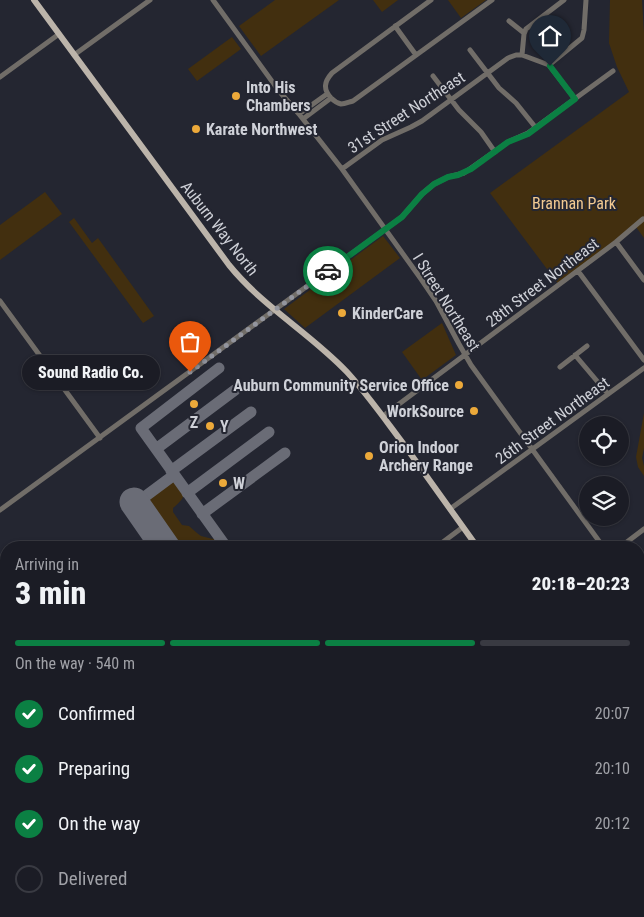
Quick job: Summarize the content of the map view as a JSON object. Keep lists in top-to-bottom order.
{
  "streets": {
    "main road": ["Auburn Way North"],
    "street": [
      "31st Street Northeast",
      "28th Street Northeast",
      "I Street Northeast",
      "26th Street Northeast"
    ]
  },
  "crossings": [
    ["31st Street Northeast", "I Street Northeast"],
    ["Auburn Way North", "28th Street Northeast"],
    ["Auburn Way North", "26th Street Northeast"],
    ["28th Street Northeast", "I Street Northeast"],
    ["I Street Northeast", "26th Street Northeast"]
  ],
  "parks": ["Brannan Park"],
  "places": [
    "Into His Chambers",
    "Karate Northwest",
    "KinderCare",
    "Sound Radio Co.",
    "Auburn Community Service Office",
    "Z",
    "WorkSource",
    "Y",
    "Orion Indoor Archery Range",
    "W"
  ],
  "page": {
    "bubble": "Sound Radio Co.",
    "heading": ["3 min", "Arriving in", "20:18–20:23"],
    "bar": "On the way · 540 m",
    "list": [
      ["Confirmed", "20:07"],
      ["Preparing", "20:10"],
      ["On the way", "20:12"],
      "Delivered"
    ]
  }
}
